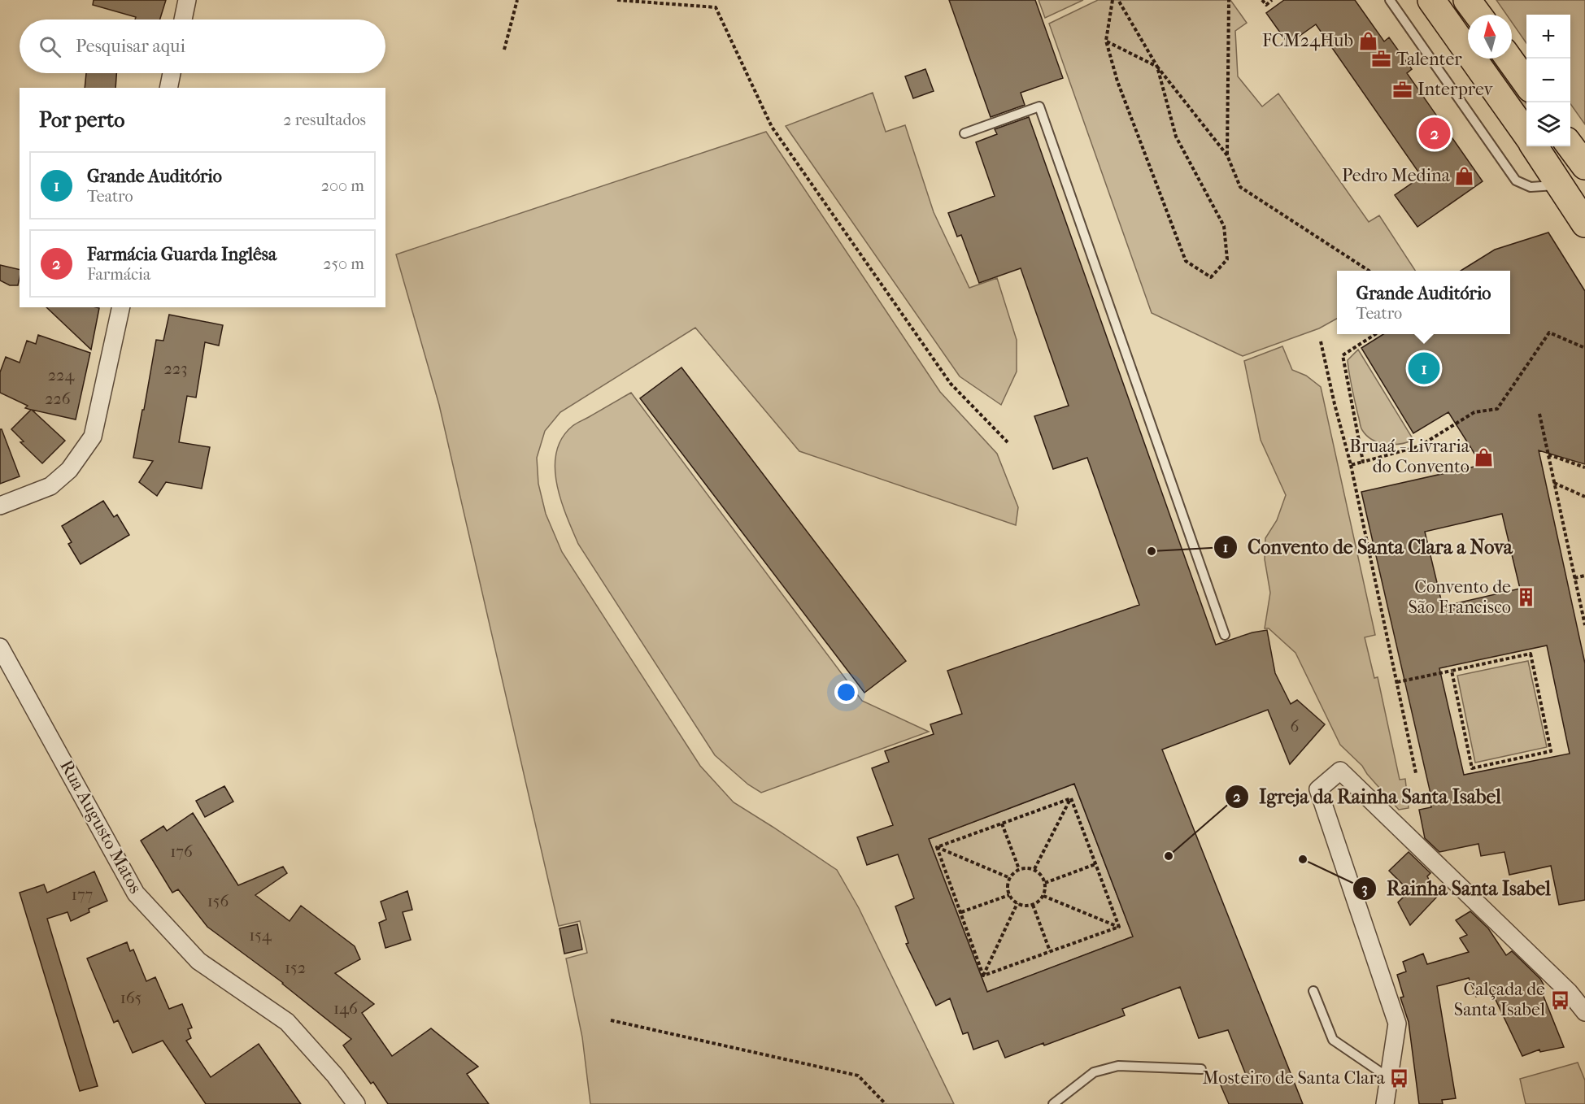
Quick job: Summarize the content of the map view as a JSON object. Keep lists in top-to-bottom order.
{
  "streets": {
    "street": ["Rua Augusto Matos"]
  },
  "places": {
    "shop": ["FCM24Hub", "Pedro Medina", "Bruaá - Livraria do Convento"],
    "office": ["Talenter", "Interprev"],
    "other": ["Convento de Santa Clara a Nova", "Igreja da Rainha Santa Isabel", "Rainha Santa Isabel"],
    "building": ["Convento de São Francisco"],
    "bus stop": ["Calçada de Santa Isabel", "Mosteiro de Santa Clara"]
  },
  "house_numbers": [
    "223",
    "224",
    "226",
    "6",
    "176",
    "177",
    "156",
    "154",
    "152",
    "165",
    "146"
  ],
  "north": "top",
  "page": {
    "map_buttons": ["+", "−"],
    "search": "Pesquisar aqui",
    "heading": ["Por perto", "2 resultados"],
    "pins": ["2", "1"],
    "list": [
      {
        "mark": "1",
        "name": "Grande Auditório",
        "note": "Teatro",
        "value": "200 m"
      },
      {
        "mark": "2",
        "name": "Farmácia Guarda Inglêsa",
        "note": "Farmácia",
        "value": "250 m"
      }
    ],
    "popup": ["Grande Auditório", "Teatro"]
  }
}
